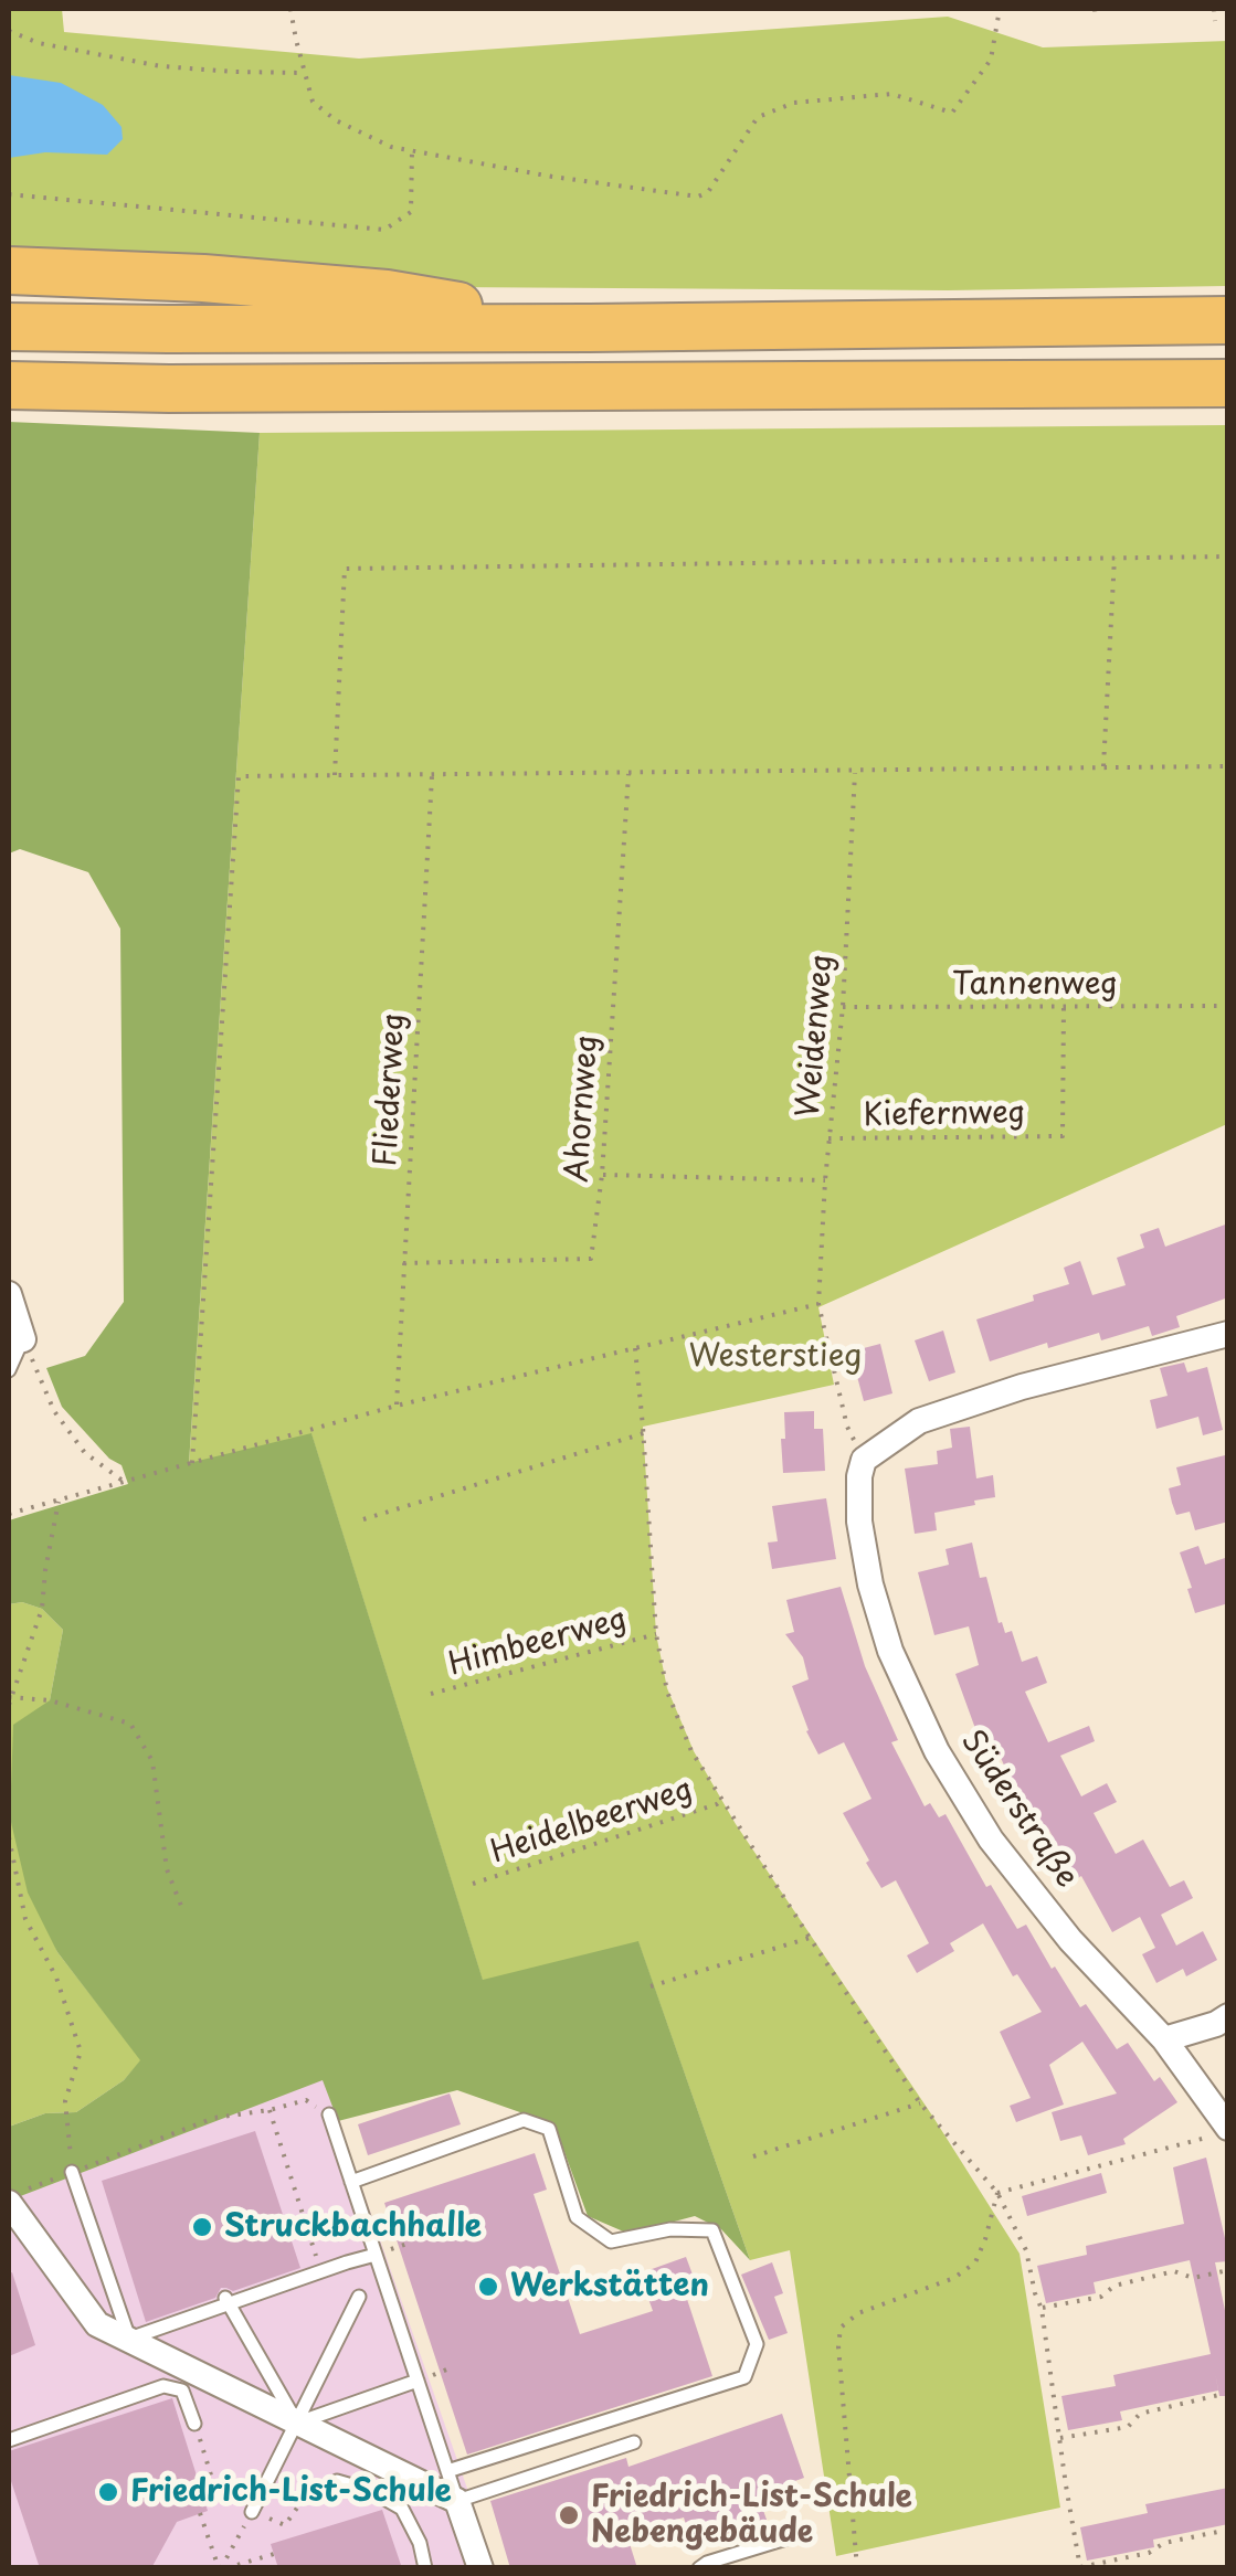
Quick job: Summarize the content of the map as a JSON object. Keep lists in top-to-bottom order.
{
  "streets": {
    "street": ["Süderstraße"],
    "path": [
      "Tannenweg",
      "Weidenweg",
      "Fliederweg",
      "Ahornweg",
      "Kiefernweg",
      "Himbeerweg",
      "Heidelbeerweg"
    ]
  },
  "crossings": [
    ["Tannenweg", "Weidenweg"],
    ["Tannenweg", "Kiefernweg"],
    ["Weidenweg", "Kiefernweg"],
    ["Weidenweg", "Süderstraße"],
    ["Fliederweg", "Ahornweg"]
  ],
  "parks": ["Westerstieg"],
  "places": [
    "Struckbachhalle",
    "Werkstätten",
    "Friedrich-List-Schule",
    "Friedrich-List-Schule Nebengebäude"
  ]
}
